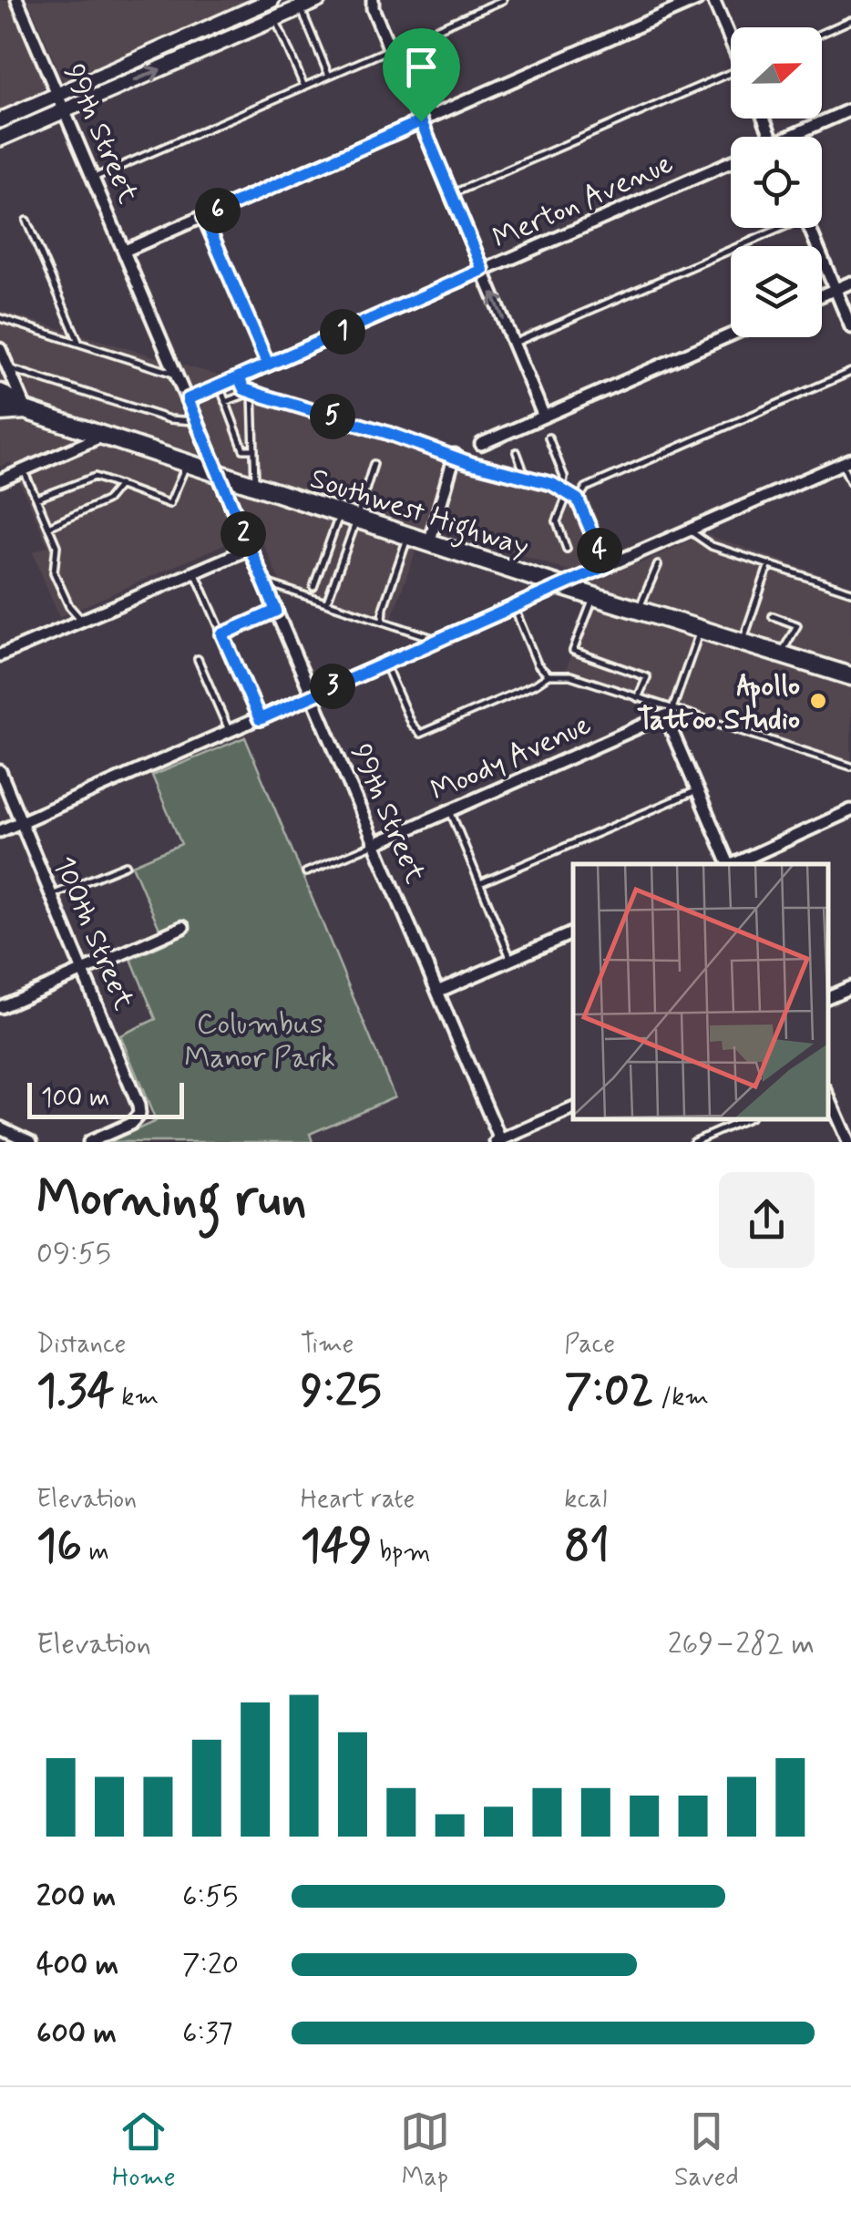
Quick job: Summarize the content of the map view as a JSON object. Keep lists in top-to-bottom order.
{
  "streets": {
    "main road": ["Southwest Highway"],
    "street": [
      "99th Street",
      "Merton Avenue",
      "Moody Avenue",
      "100th Street"
    ]
  },
  "crossings": [
    ["99th Street", "Merton Avenue"],
    ["99th Street", "Southwest Highway"],
    ["99th Street", "Moody Avenue"]
  ],
  "parks": ["Columbus Manor Park"],
  "places": ["Apollo Tattoo Studio"],
  "scale_bar": "100 m",
  "north": "right",
  "page": {
    "pins": [
      "6",
      "1",
      "5",
      "2",
      "4",
      "3"
    ],
    "scale": "100 m",
    "heading": ["Morning run", "09:55"],
    "stats": [
      ["Distance", "1.34 km"],
      ["Time", "9:25"],
      ["Pace", "7:02 /km"],
      ["Elevation", "16 m"],
      ["Heart rate", "149 bpm"],
      ["kcal", "81"]
    ],
    "chart": ["Elevation", "269–282 m"],
    "list": [
      {
        "name": "200 m",
        "note": "6:55"
      },
      {
        "name": "400 m",
        "note": "7:20"
      },
      {
        "name": "600 m",
        "note": "6:37"
      }
    ],
    "tabs": ["Home", "Map", "Saved"]
  }
}
